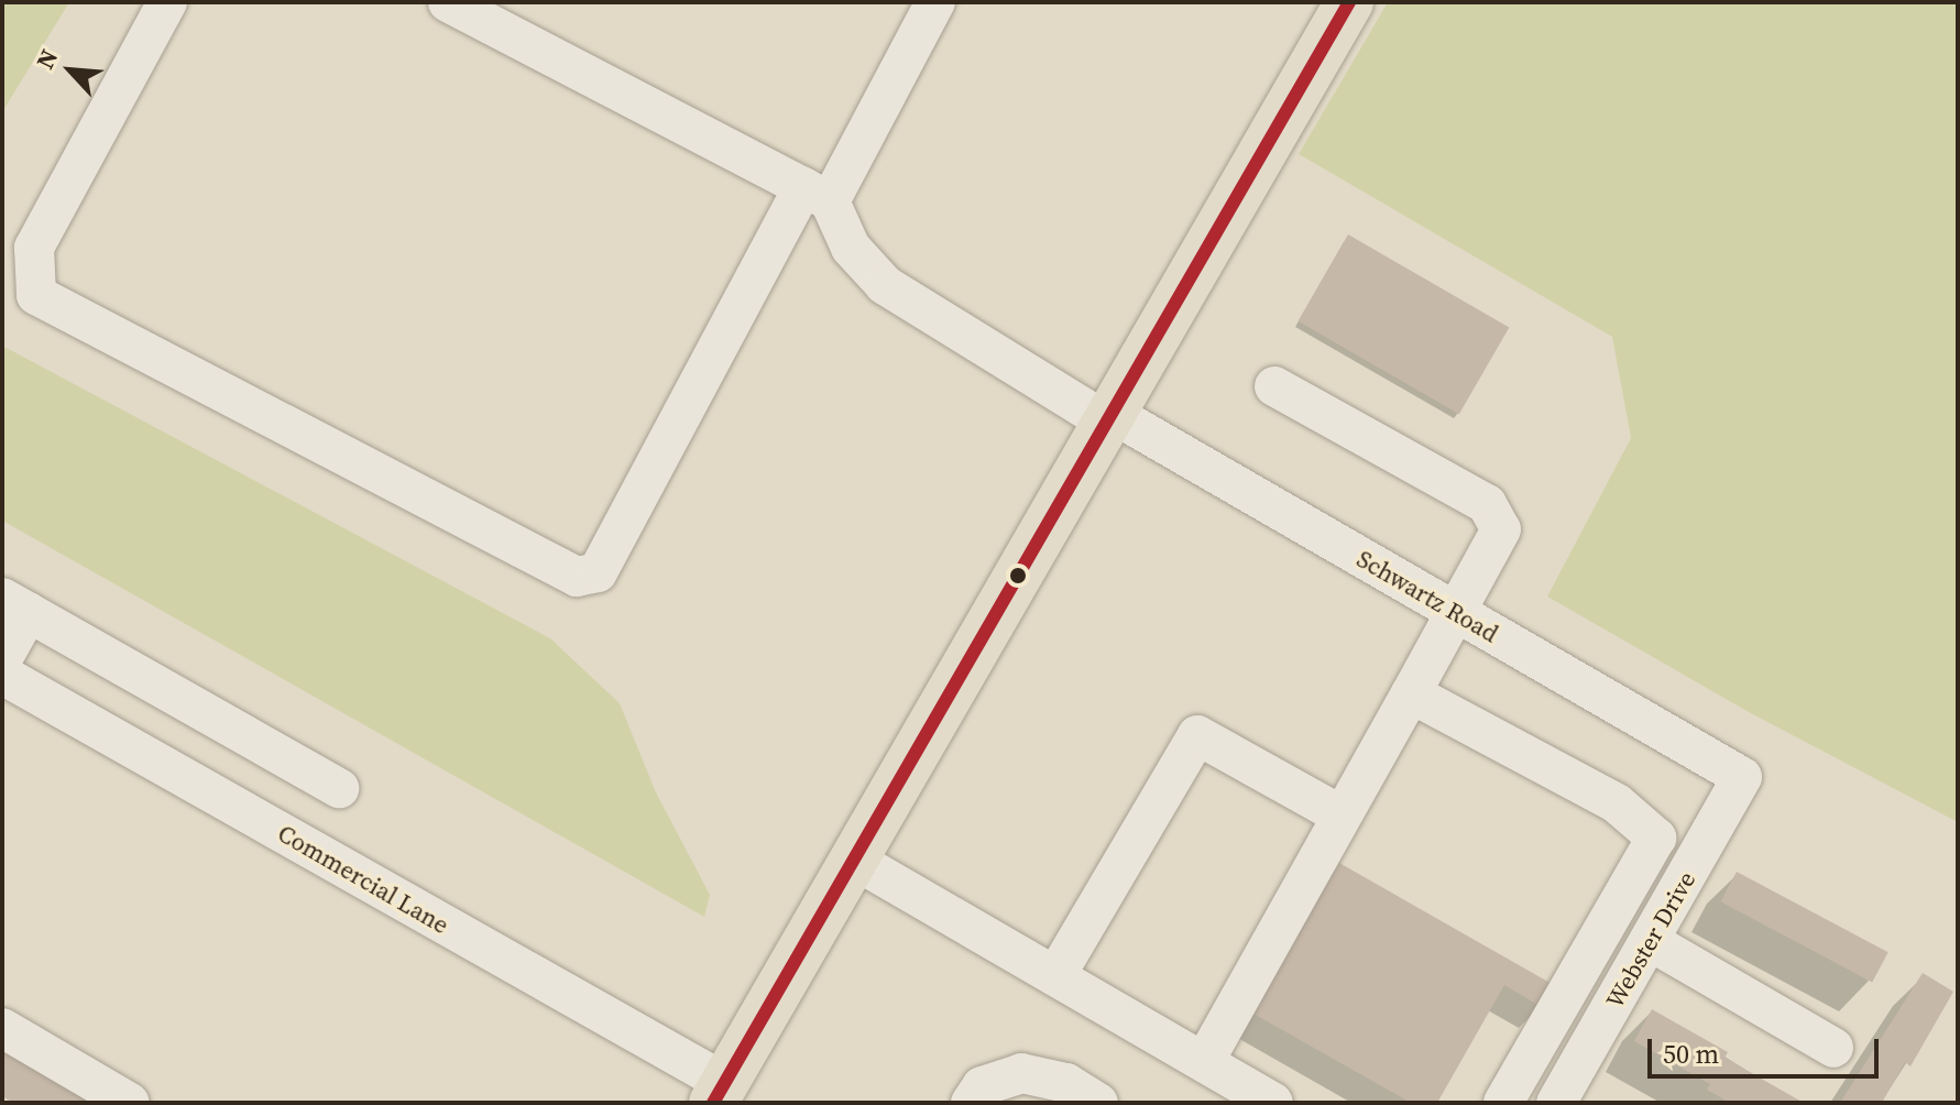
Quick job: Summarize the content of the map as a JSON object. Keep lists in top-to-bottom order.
{
  "streets": {
    "street": ["Schwartz Road", "Commercial Lane", "Webster Drive"]
  },
  "crossings": [
    ["Schwartz Road", "Webster Drive"]
  ],
  "scale_bar": "50 m",
  "north": "top left"
}
